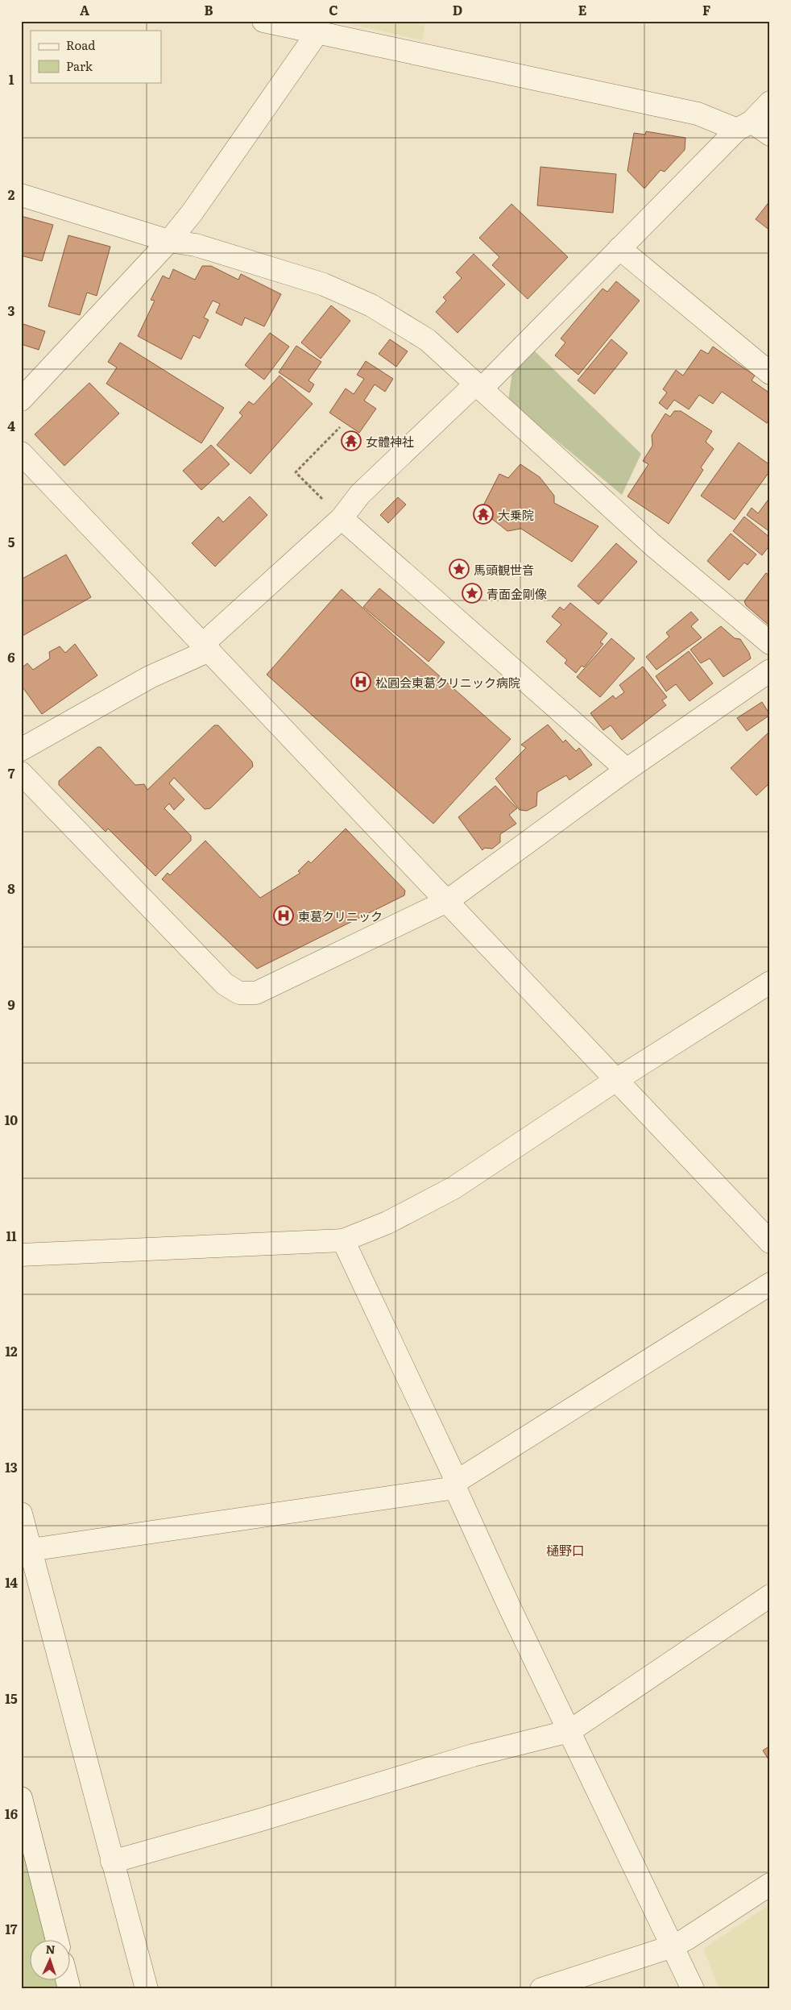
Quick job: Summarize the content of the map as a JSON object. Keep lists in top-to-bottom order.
{
  "districts": ["樋野口"],
  "places": {
    "temple": ["女體神社", "大乗院"],
    "place": ["馬頭観世音", "青面金剛像"],
    "hospital": ["松圓会東葛クリニック病院", "東葛クリニック"]
  },
  "legend": ["Road", "Park"],
  "north": "top",
  "grid": {
    "columns": [
      "A",
      "B",
      "C",
      "D",
      "E",
      "F"
    ],
    "rows": [
      "1",
      "2",
      "3",
      "4",
      "5",
      "6",
      "7",
      "8",
      "9",
      "10",
      "11",
      "12",
      "13",
      "14",
      "15",
      "16",
      "17"
    ]
  }
}
